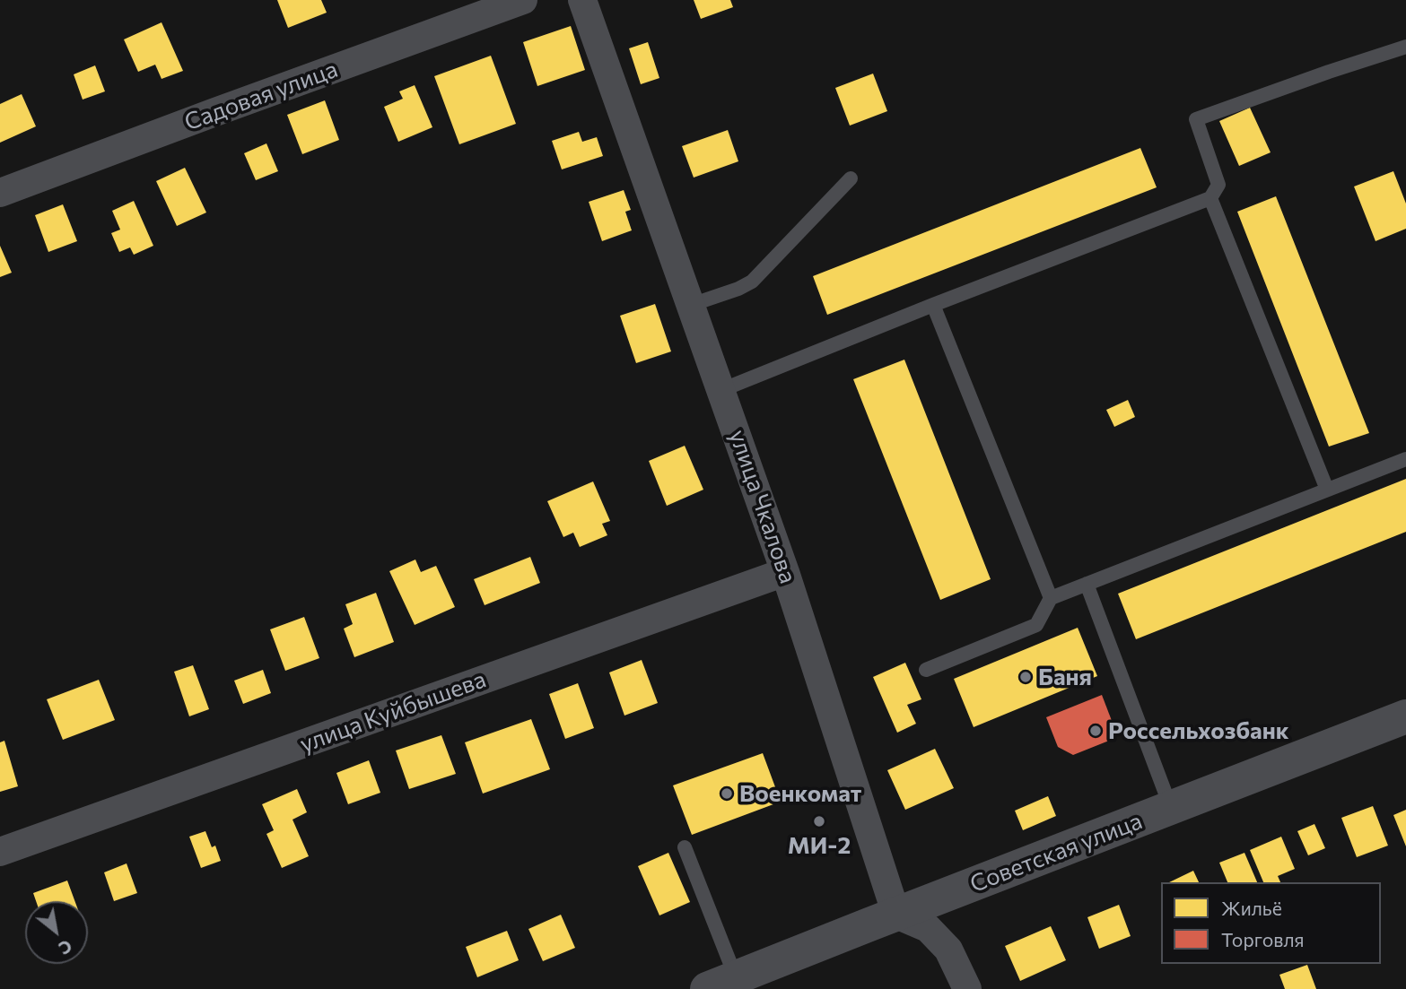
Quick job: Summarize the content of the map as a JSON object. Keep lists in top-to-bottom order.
{
  "streets": {
    "street": [
      "Садовая улица",
      "улица Чкалова",
      "улица Куйбышева",
      "Советская улица"
    ]
  },
  "crossings": [
    ["улица Чкалова", "улица Куйбышева"],
    ["улица Чкалова", "Советская улица"]
  ],
  "places": [
    "Баня",
    "Россельхозбанк",
    "Военкомат",
    "МИ-2"
  ],
  "legend": ["Жильё", "Торговля"],
  "north": "bottom right"
}
